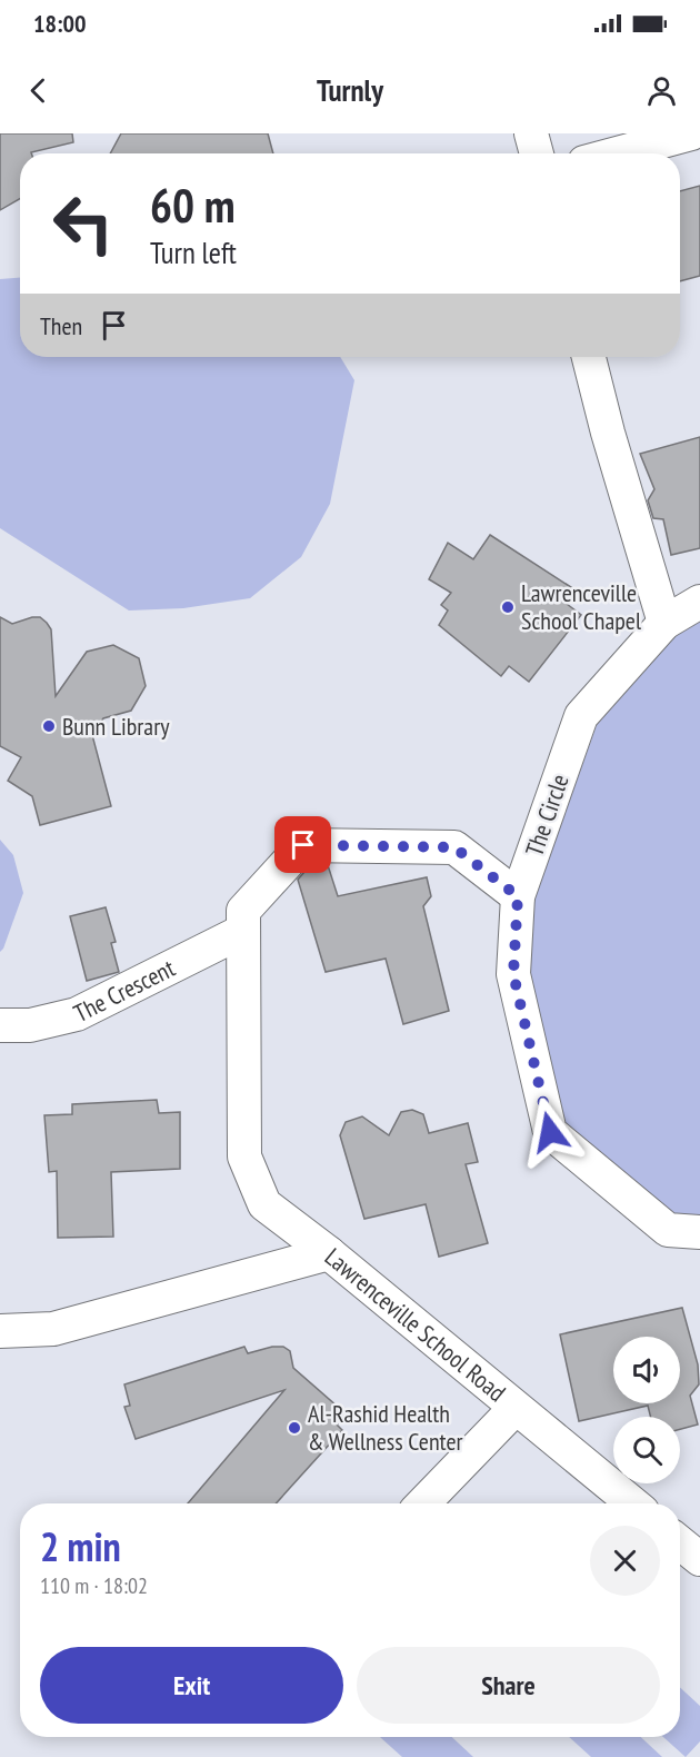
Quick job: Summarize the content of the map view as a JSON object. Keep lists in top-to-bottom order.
{
  "streets": {
    "street": ["The Circle", "The Crescent", "Lawrenceville School Road"]
  },
  "places": ["Lawrenceville School Chapel", "Bunn Library", "Al-Rashid Health & Wellness Center"],
  "page": {
    "status": "18:00",
    "header": "Turnly",
    "turn": ["60 m", "Turn left"],
    "then": "Then",
    "heading": ["2 min", "110 m · 18:02"],
    "buttons": ["Exit", "Share"]
  }
}
